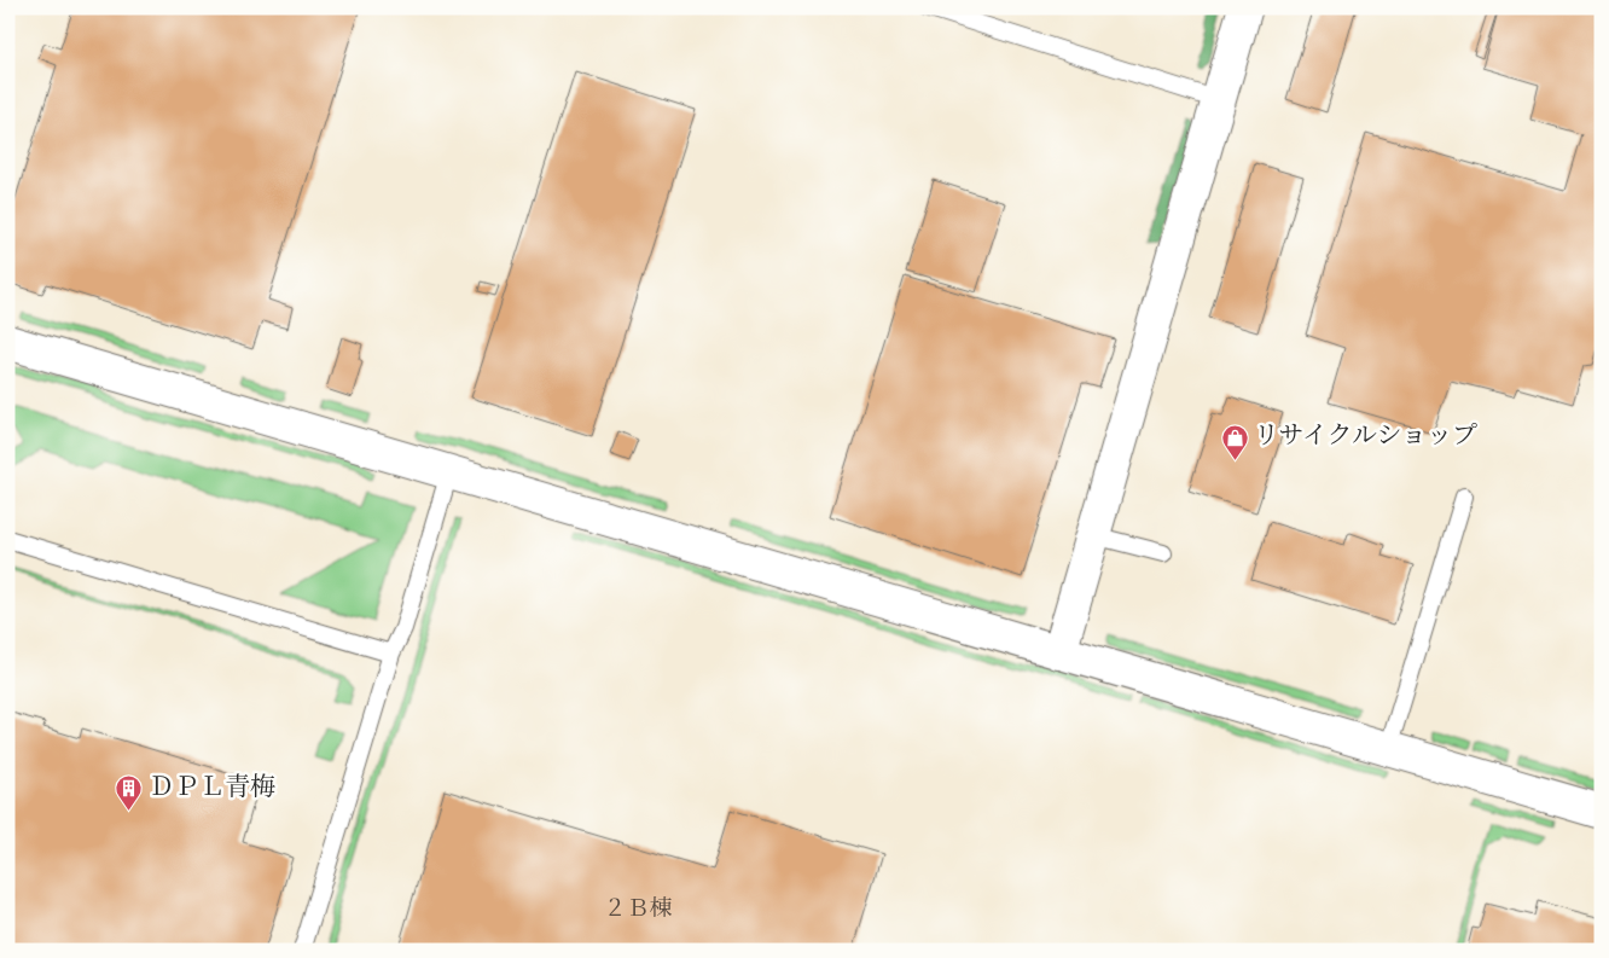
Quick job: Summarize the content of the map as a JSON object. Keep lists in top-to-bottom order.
{
  "places": {
    "shop": ["リサイクルショップ"],
    "building": ["ＤＰＬ青梅"]
  },
  "house_numbers": ["２Ｂ棟"]
}
